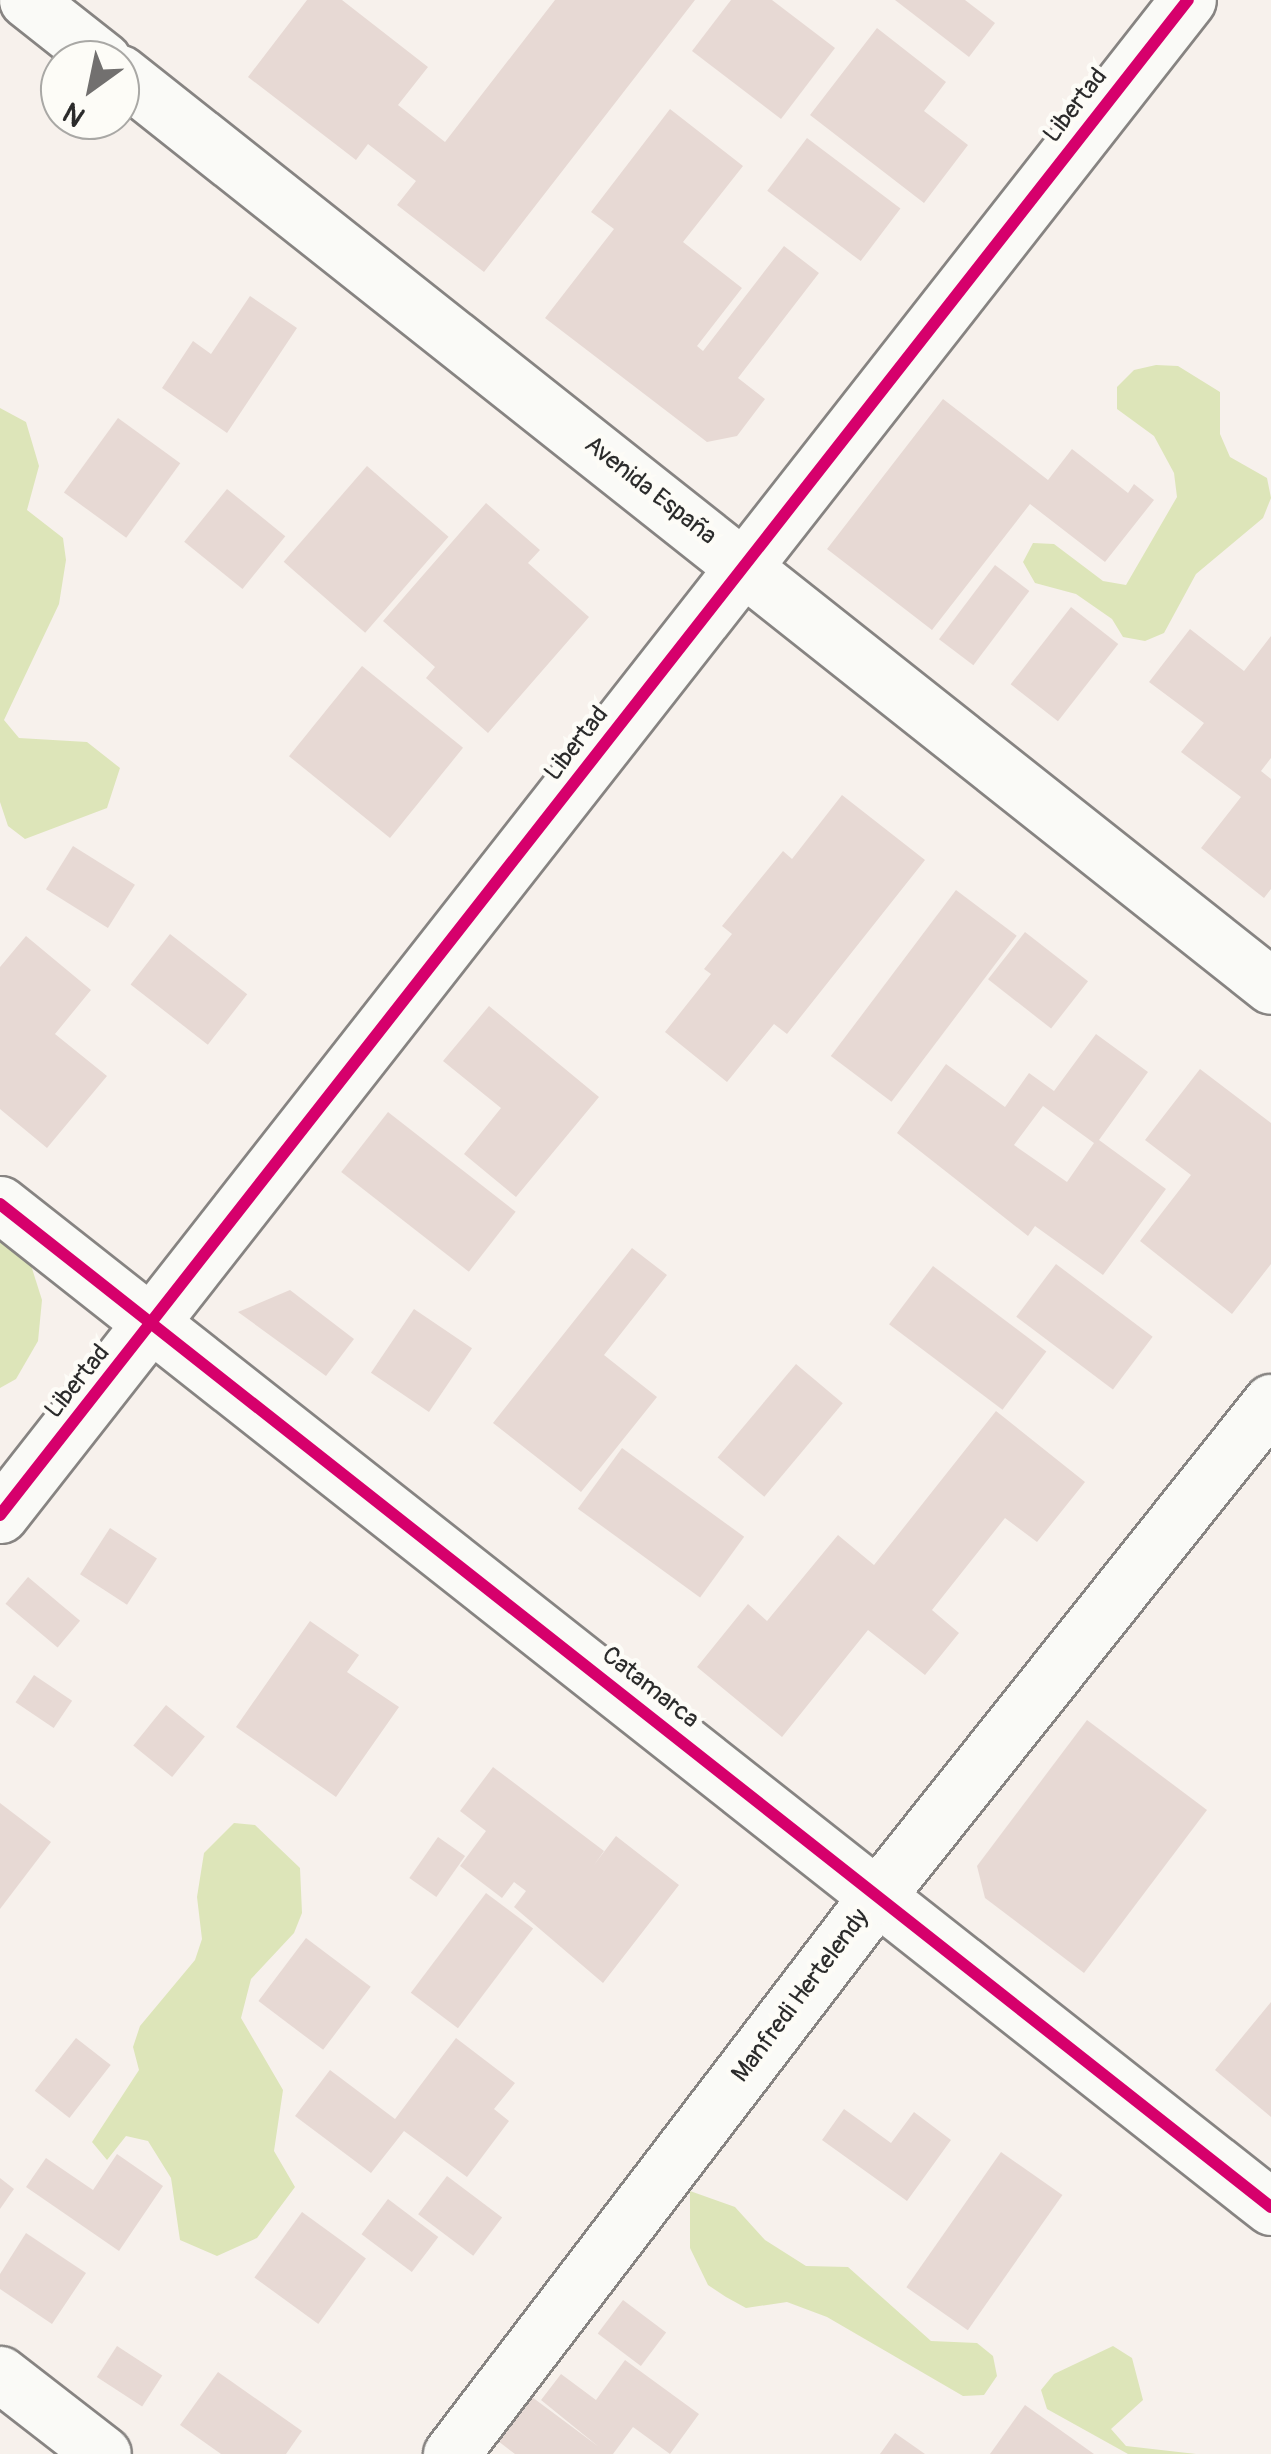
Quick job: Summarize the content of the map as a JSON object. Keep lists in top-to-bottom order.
{
  "streets": {
    "street": [
      "Libertad",
      "Avenida España",
      "Catamarca",
      "Manfredi Hertelendy"
    ]
  },
  "crossings": [
    ["Libertad", "Avenida España"],
    ["Libertad", "Catamarca"],
    ["Catamarca", "Manfredi Hertelendy"]
  ],
  "north": "bottom left"
}
